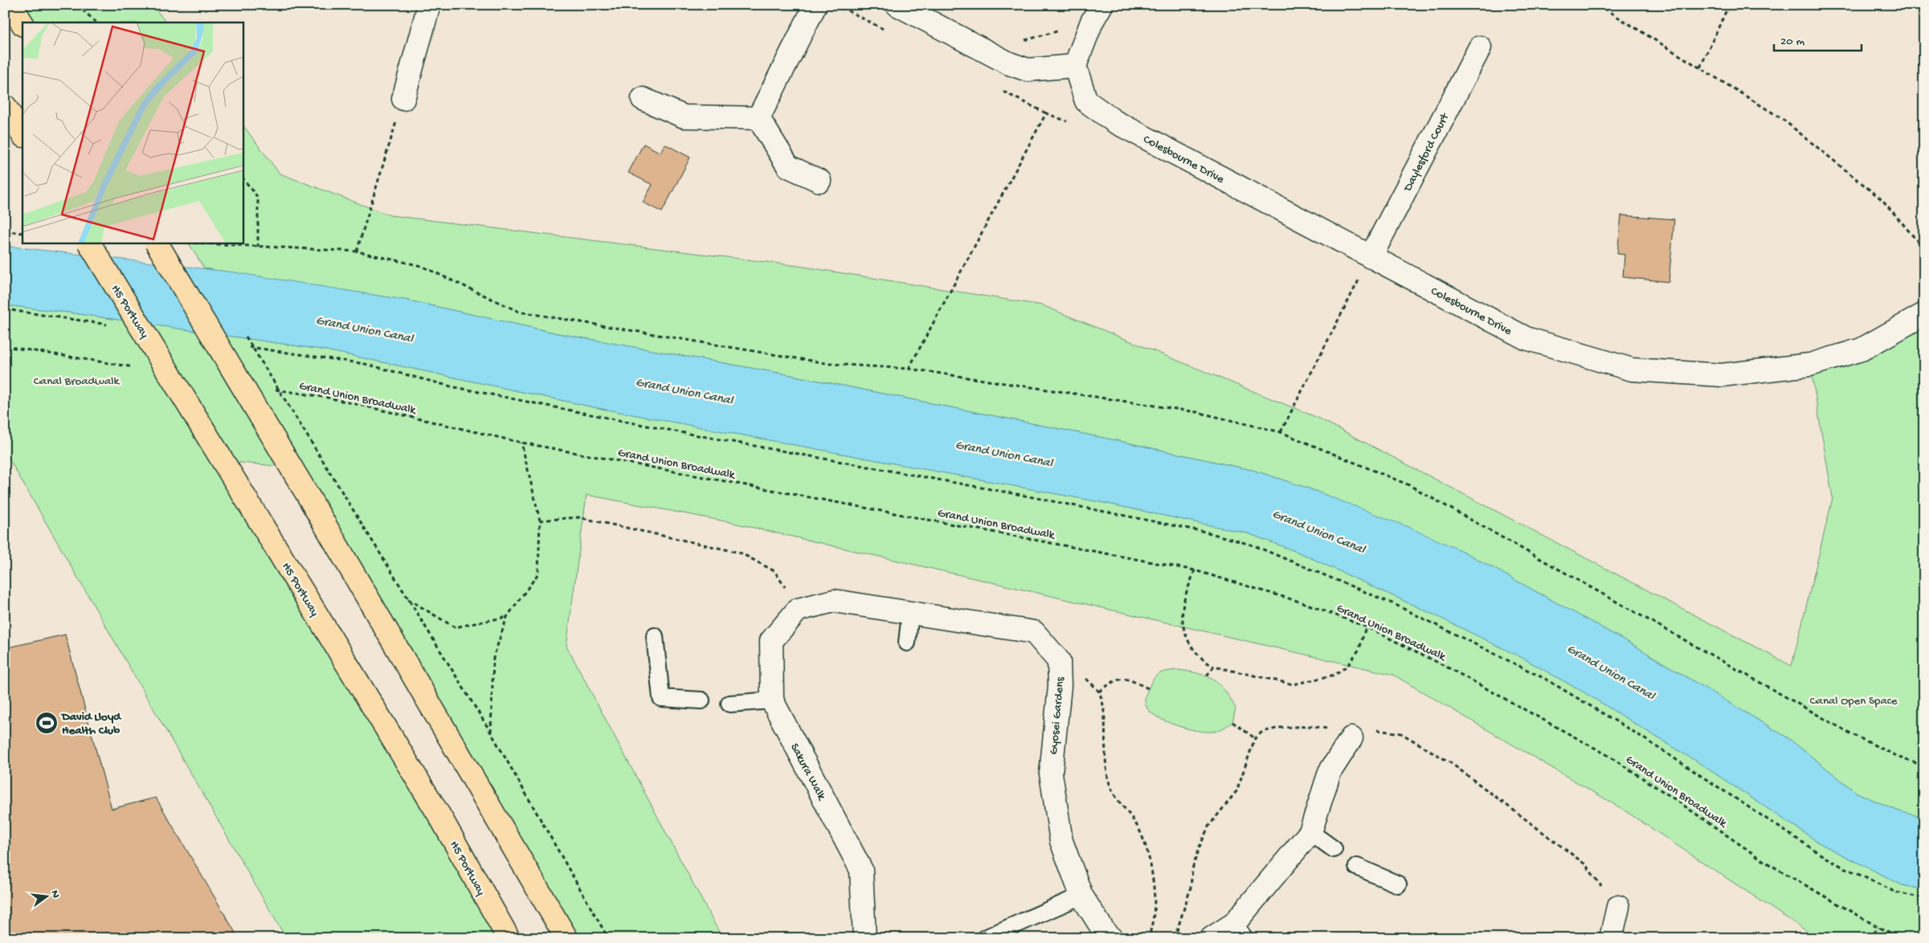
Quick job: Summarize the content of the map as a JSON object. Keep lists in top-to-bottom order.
{
  "streets": {
    "main road": ["H5 Portway"],
    "street": [
      "Daylesford Court",
      "Colesbourne Drive",
      "Gyosei Gardens",
      "Sakura Walk"
    ],
    "path": ["Grand Union Broadwalk"]
  },
  "crossings": [
    ["Daylesford Court", "Colesbourne Drive"],
    ["Gyosei Gardens", "Sakura Walk"]
  ],
  "water": ["Grand Union Canal"],
  "parks": ["Canal Broadwalk", "Canal Open Space"],
  "places": {
    "sports": ["David Lloyd Health Club"]
  },
  "scale_bar": "20 m",
  "north": "right"
}
